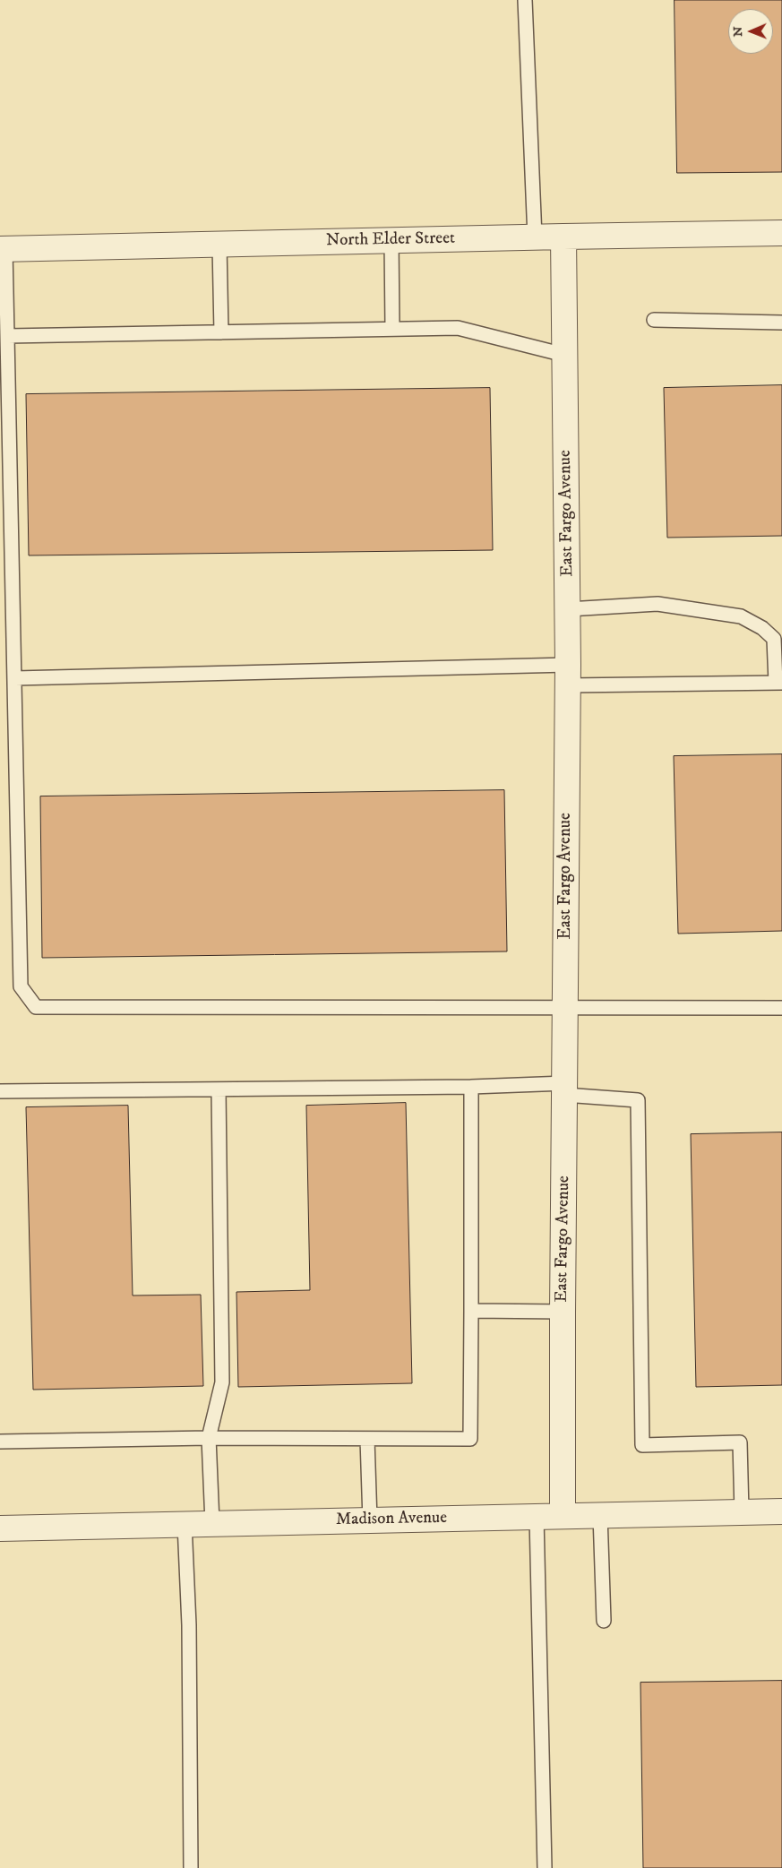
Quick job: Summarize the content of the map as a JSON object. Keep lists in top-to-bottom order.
{
  "streets": {
    "street": ["North Elder Street", "East Fargo Avenue", "Madison Avenue"]
  },
  "crossings": [
    ["North Elder Street", "East Fargo Avenue"],
    ["East Fargo Avenue", "Madison Avenue"]
  ],
  "north": "left"
}
